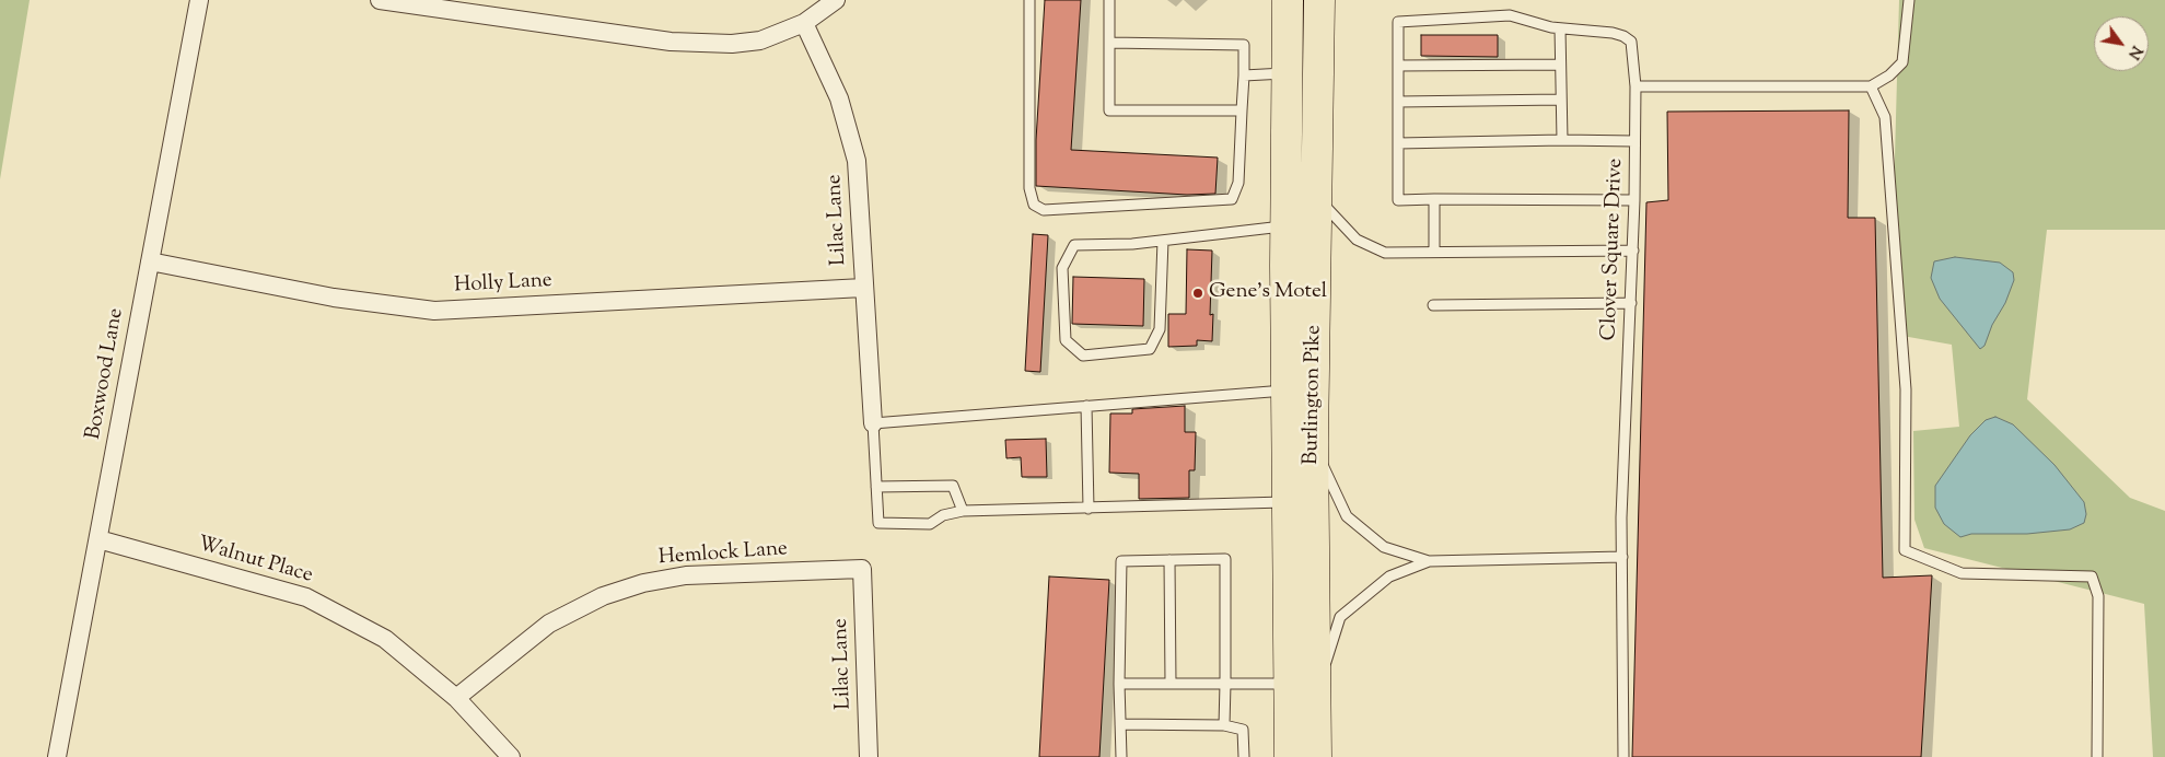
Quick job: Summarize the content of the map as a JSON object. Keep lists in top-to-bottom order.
{
  "streets": {
    "highway": ["Burlington Pike"],
    "street": [
      "Lilac Lane",
      "Holly Lane",
      "Boxwood Lane",
      "Hemlock Lane",
      "Walnut Place"
    ],
    "lane": ["Clover Square Drive"]
  },
  "crossings": [
    ["Lilac Lane", "Holly Lane"],
    ["Lilac Lane", "Hemlock Lane"],
    ["Holly Lane", "Boxwood Lane"],
    ["Boxwood Lane", "Walnut Place"],
    ["Hemlock Lane", "Walnut Place"]
  ],
  "places": ["Gene's Motel"],
  "north": "bottom right"
}
